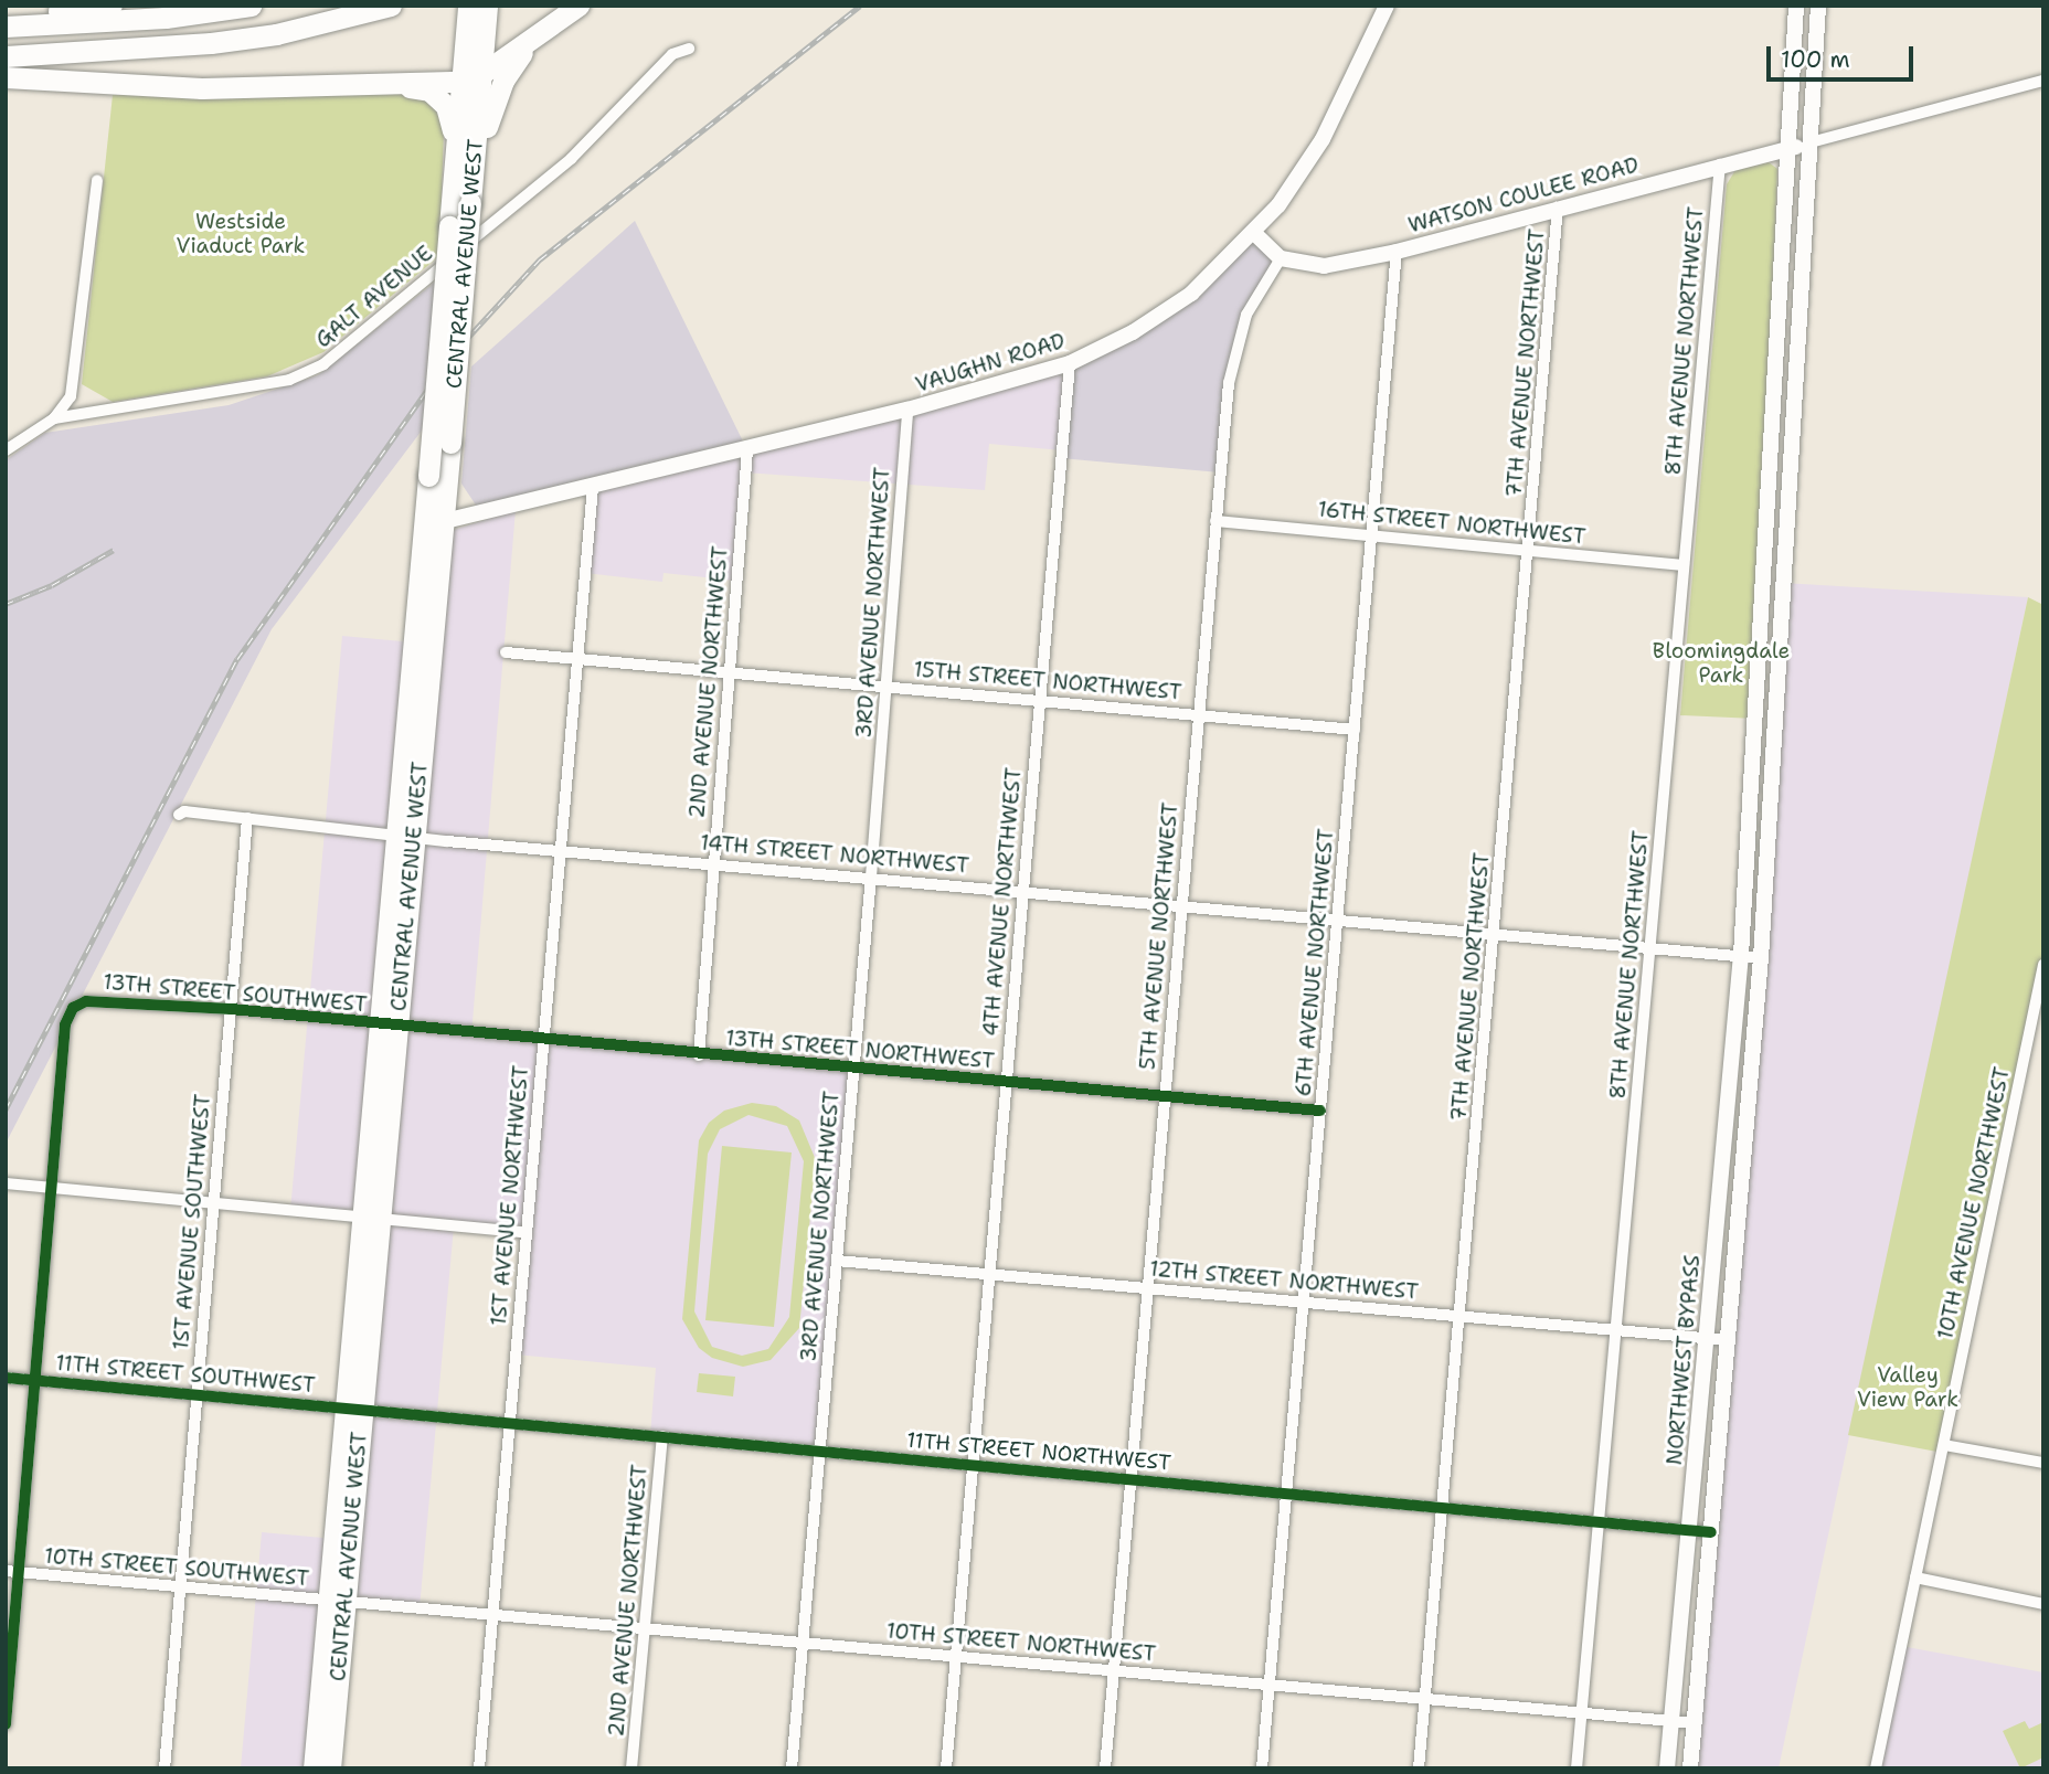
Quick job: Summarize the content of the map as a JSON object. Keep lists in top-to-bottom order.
{
  "streets": {
    "highway": ["CENTRAL AVENUE WEST"],
    "main road": ["WATSON COULEE ROAD", "VAUGHN ROAD", "NORTHWEST BYPASS"],
    "street": [
      "GALT AVENUE",
      "8TH AVENUE NORTHWEST",
      "7TH AVENUE NORTHWEST",
      "16TH STREET NORTHWEST",
      "3RD AVENUE NORTHWEST",
      "15TH STREET NORTHWEST",
      "2ND AVENUE NORTHWEST",
      "14TH STREET NORTHWEST",
      "4TH AVENUE NORTHWEST",
      "5TH AVENUE NORTHWEST",
      "6TH AVENUE NORTHWEST",
      "13TH STREET SOUTHWEST",
      "13TH STREET NORTHWEST",
      "1ST AVENUE NORTHWEST",
      "10TH AVENUE NORTHWEST",
      "1ST AVENUE SOUTHWEST",
      "12TH STREET NORTHWEST",
      "11TH STREET SOUTHWEST",
      "11TH STREET NORTHWEST",
      "10TH STREET SOUTHWEST",
      "10TH STREET NORTHWEST"
    ]
  },
  "crossings": [
    ["WATSON COULEE ROAD", "8TH AVENUE NORTHWEST"],
    ["WATSON COULEE ROAD", "7TH AVENUE NORTHWEST"],
    ["WATSON COULEE ROAD", "5TH AVENUE NORTHWEST"],
    ["WATSON COULEE ROAD", "6TH AVENUE NORTHWEST"],
    ["WATSON COULEE ROAD", "NORTHWEST BYPASS"],
    ["CENTRAL AVENUE WEST", "VAUGHN ROAD"],
    ["CENTRAL AVENUE WEST", "14TH STREET NORTHWEST"],
    ["CENTRAL AVENUE WEST", "13TH STREET SOUTHWEST"],
    ["CENTRAL AVENUE WEST", "13TH STREET NORTHWEST"],
    ["CENTRAL AVENUE WEST", "11TH STREET SOUTHWEST"],
    ["CENTRAL AVENUE WEST", "11TH STREET NORTHWEST"],
    ["CENTRAL AVENUE WEST", "10TH STREET SOUTHWEST"],
    ["CENTRAL AVENUE WEST", "10TH STREET NORTHWEST"],
    ["8TH AVENUE NORTHWEST", "16TH STREET NORTHWEST"],
    ["8TH AVENUE NORTHWEST", "14TH STREET NORTHWEST"],
    ["8TH AVENUE NORTHWEST", "12TH STREET NORTHWEST"],
    ["8TH AVENUE NORTHWEST", "11TH STREET NORTHWEST"],
    ["8TH AVENUE NORTHWEST", "10TH STREET NORTHWEST"],
    ["VAUGHN ROAD", "3RD AVENUE NORTHWEST"],
    ["VAUGHN ROAD", "2ND AVENUE NORTHWEST"],
    ["VAUGHN ROAD", "4TH AVENUE NORTHWEST"],
    ["VAUGHN ROAD", "1ST AVENUE NORTHWEST"],
    ["7TH AVENUE NORTHWEST", "16TH STREET NORTHWEST"],
    ["7TH AVENUE NORTHWEST", "14TH STREET NORTHWEST"],
    ["7TH AVENUE NORTHWEST", "12TH STREET NORTHWEST"],
    ["7TH AVENUE NORTHWEST", "11TH STREET NORTHWEST"],
    ["7TH AVENUE NORTHWEST", "10TH STREET NORTHWEST"],
    ["16TH STREET NORTHWEST", "5TH AVENUE NORTHWEST"],
    ["16TH STREET NORTHWEST", "6TH AVENUE NORTHWEST"],
    ["3RD AVENUE NORTHWEST", "15TH STREET NORTHWEST"],
    ["3RD AVENUE NORTHWEST", "14TH STREET NORTHWEST"],
    ["3RD AVENUE NORTHWEST", "13TH STREET NORTHWEST"],
    ["3RD AVENUE NORTHWEST", "12TH STREET NORTHWEST"],
    ["3RD AVENUE NORTHWEST", "11TH STREET NORTHWEST"],
    ["3RD AVENUE NORTHWEST", "10TH STREET NORTHWEST"],
    ["15TH STREET NORTHWEST", "2ND AVENUE NORTHWEST"],
    ["15TH STREET NORTHWEST", "4TH AVENUE NORTHWEST"],
    ["15TH STREET NORTHWEST", "5TH AVENUE NORTHWEST"],
    ["15TH STREET NORTHWEST", "6TH AVENUE NORTHWEST"],
    ["15TH STREET NORTHWEST", "1ST AVENUE NORTHWEST"],
    ["2ND AVENUE NORTHWEST", "14TH STREET NORTHWEST"],
    ["2ND AVENUE NORTHWEST", "13TH STREET NORTHWEST"],
    ["2ND AVENUE NORTHWEST", "11TH STREET NORTHWEST"],
    ["2ND AVENUE NORTHWEST", "10TH STREET NORTHWEST"],
    ["14TH STREET NORTHWEST", "4TH AVENUE NORTHWEST"],
    ["14TH STREET NORTHWEST", "5TH AVENUE NORTHWEST"],
    ["14TH STREET NORTHWEST", "6TH AVENUE NORTHWEST"],
    ["14TH STREET NORTHWEST", "1ST AVENUE NORTHWEST"],
    ["14TH STREET NORTHWEST", "1ST AVENUE SOUTHWEST"],
    ["14TH STREET NORTHWEST", "NORTHWEST BYPASS"],
    ["4TH AVENUE NORTHWEST", "13TH STREET NORTHWEST"],
    ["4TH AVENUE NORTHWEST", "12TH STREET NORTHWEST"],
    ["4TH AVENUE NORTHWEST", "11TH STREET NORTHWEST"],
    ["4TH AVENUE NORTHWEST", "10TH STREET NORTHWEST"],
    ["5TH AVENUE NORTHWEST", "13TH STREET NORTHWEST"],
    ["5TH AVENUE NORTHWEST", "12TH STREET NORTHWEST"],
    ["5TH AVENUE NORTHWEST", "11TH STREET NORTHWEST"],
    ["5TH AVENUE NORTHWEST", "10TH STREET NORTHWEST"],
    ["6TH AVENUE NORTHWEST", "13TH STREET NORTHWEST"],
    ["6TH AVENUE NORTHWEST", "12TH STREET NORTHWEST"],
    ["6TH AVENUE NORTHWEST", "11TH STREET NORTHWEST"],
    ["6TH AVENUE NORTHWEST", "10TH STREET NORTHWEST"],
    ["13TH STREET SOUTHWEST", "13TH STREET NORTHWEST"],
    ["13TH STREET SOUTHWEST", "1ST AVENUE SOUTHWEST"],
    ["13TH STREET NORTHWEST", "1ST AVENUE NORTHWEST"],
    ["1ST AVENUE NORTHWEST", "11TH STREET NORTHWEST"],
    ["1ST AVENUE NORTHWEST", "10TH STREET NORTHWEST"],
    ["1ST AVENUE SOUTHWEST", "11TH STREET SOUTHWEST"],
    ["1ST AVENUE SOUTHWEST", "10TH STREET SOUTHWEST"],
    ["12TH STREET NORTHWEST", "NORTHWEST BYPASS"],
    ["NORTHWEST BYPASS", "11TH STREET NORTHWEST"],
    ["NORTHWEST BYPASS", "10TH STREET NORTHWEST"],
    ["11TH STREET SOUTHWEST", "11TH STREET NORTHWEST"],
    ["10TH STREET SOUTHWEST", "10TH STREET NORTHWEST"]
  ],
  "parks": ["Westside Viaduct Park", "Bloomingdale Park", "Valley View Park"],
  "scale_bar": "100 m"
}
